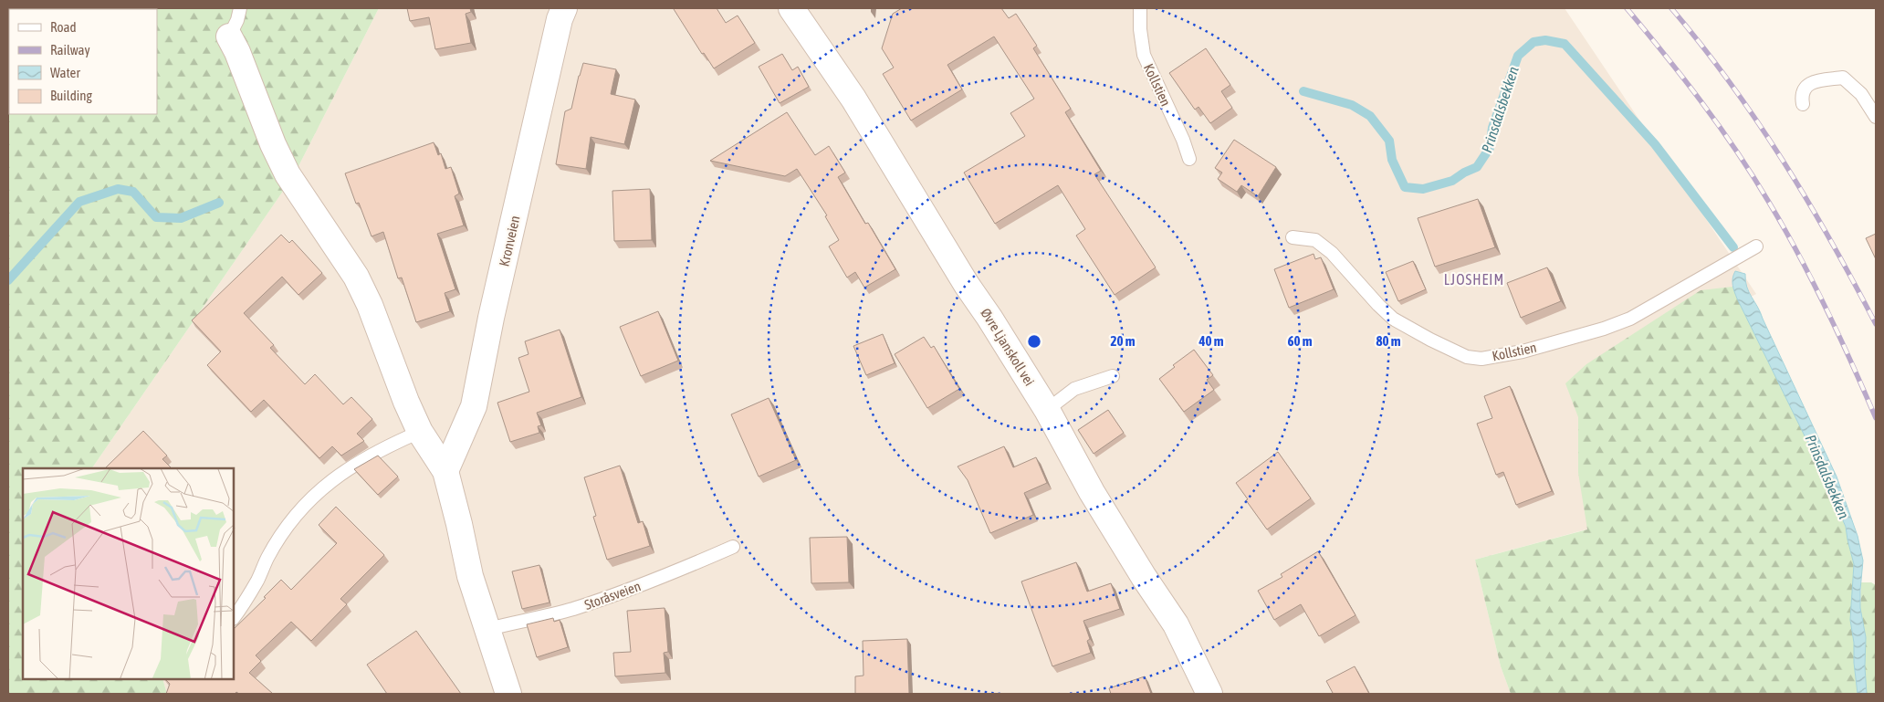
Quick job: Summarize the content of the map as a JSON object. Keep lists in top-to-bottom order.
{
  "streets": {
    "street": ["Kronveien", "Øvre Ljanskoll vei"],
    "lane": ["Kollstien", "Storåsveien"]
  },
  "districts": ["LJOSHEIM"],
  "water": ["Prinsdalsbekken"],
  "legend": [
    "Road",
    "Railway",
    "Water",
    "Building"
  ],
  "rings": [
    "20 m",
    "40 m",
    "60 m",
    "80 m"
  ]
}
